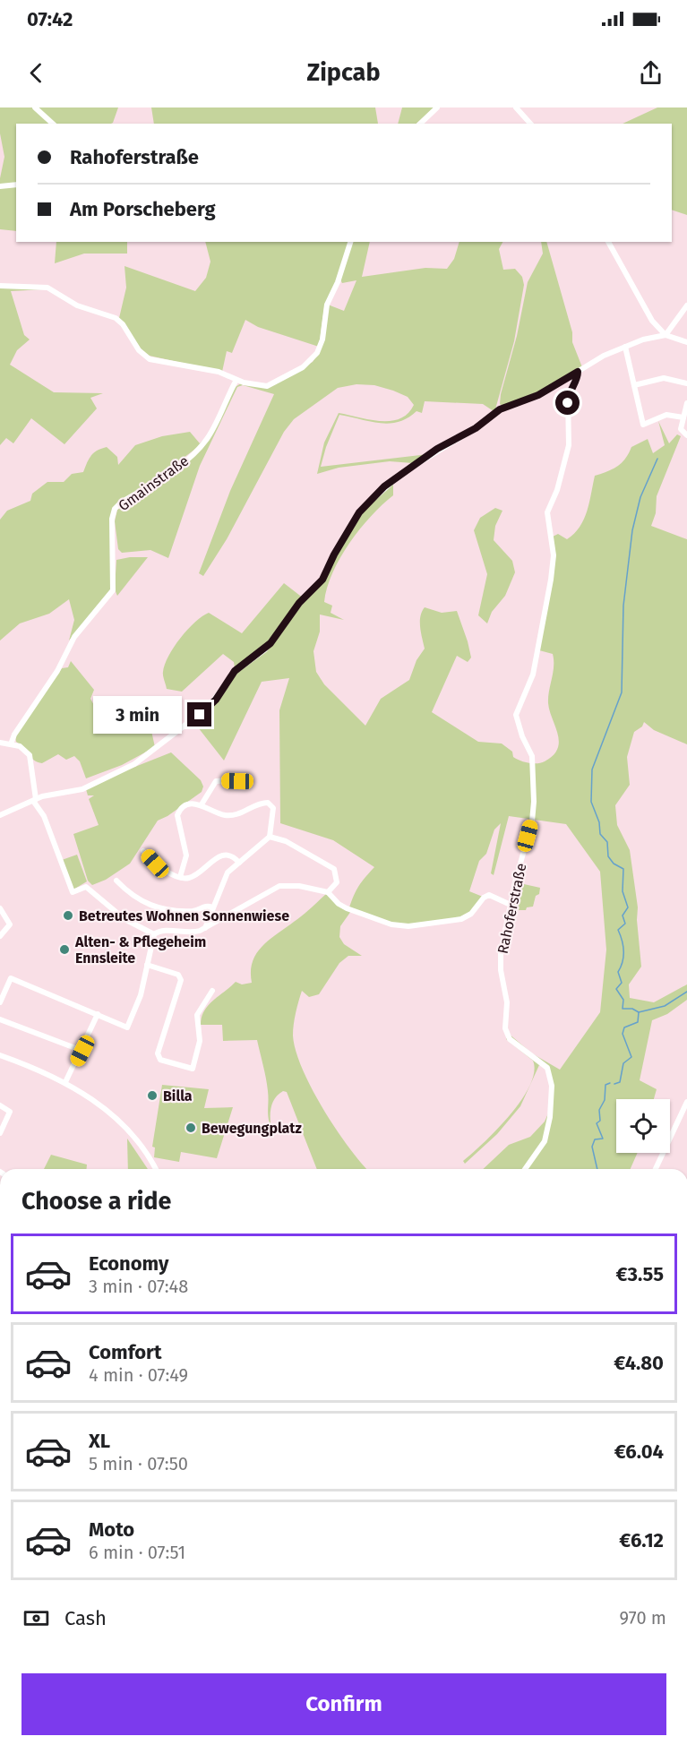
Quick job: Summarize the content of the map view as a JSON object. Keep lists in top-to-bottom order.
{
  "streets": {
    "street": ["Gmainstraße", "Rahoferstraße"]
  },
  "places": [
    "Betreutes Wohnen Sonnenwiese",
    "Alten- & Pflegeheim Ennsleite",
    "Billa",
    "Bewegungplatz"
  ],
  "page": {
    "status": "07:42",
    "header": "Zipcab",
    "banner": ["Rahoferstraße", "Am Porscheberg"],
    "bubble": "3 min",
    "heading": "Choose a ride",
    "list": [
      {
        "name": "Economy",
        "note": "3 min · 07:48",
        "value": "€3.55"
      },
      {
        "name": "Comfort",
        "note": "4 min · 07:49",
        "value": "€4.80"
      },
      {
        "name": "XL",
        "note": "5 min · 07:50",
        "value": "€6.04"
      },
      {
        "name": "Moto",
        "note": "6 min · 07:51",
        "value": "€6.12"
      }
    ],
    "pay": ["Cash", "970 m"],
    "buttons": "Confirm"
  }
}
